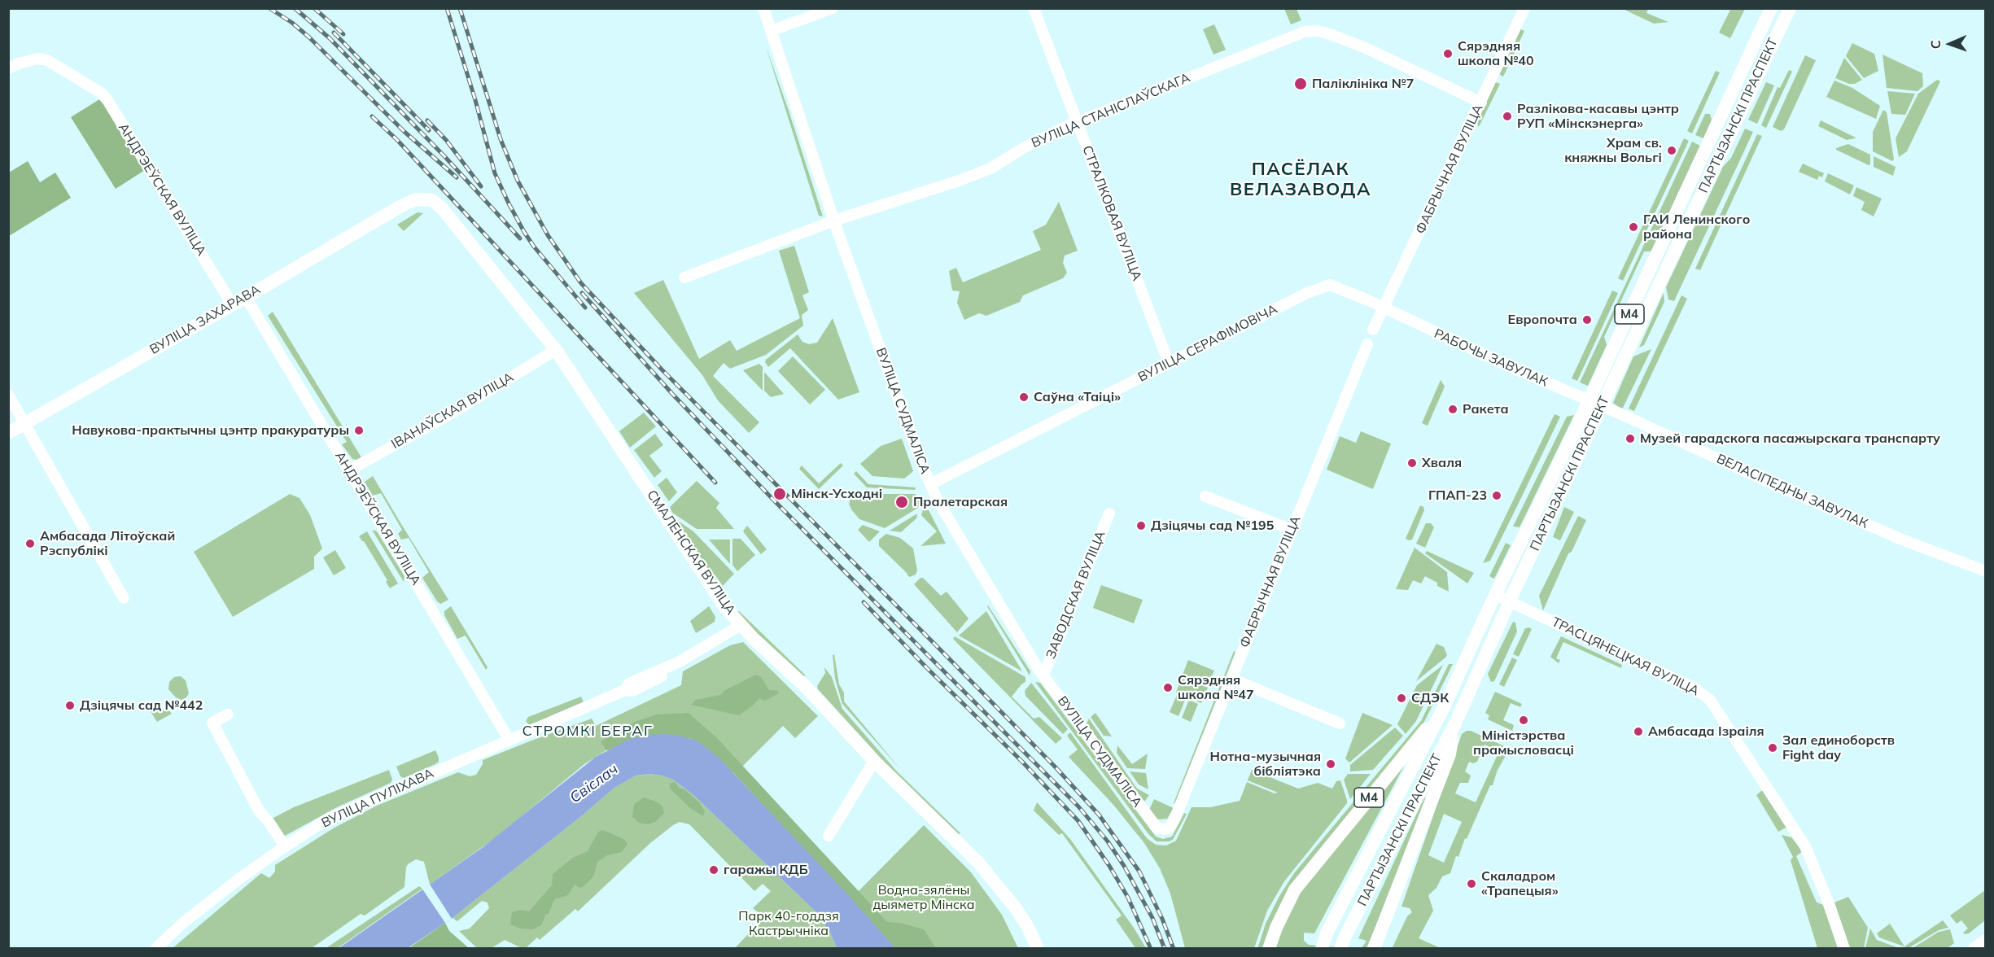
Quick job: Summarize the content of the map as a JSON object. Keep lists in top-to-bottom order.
{
  "streets": {
    "main road": [
      "ПАРТЫЗАНСКІ ПРАСПЕКТ",
      "М4",
      "ВУЛІЦА ЗАХАРАВА",
      "СМАЛЕНСКАЯ ВУЛІЦА"
    ],
    "street": [
      "ВУЛІЦА СТАНІСЛАЎСКАГА",
      "ФАБРЫЧНАЯ ВУЛІЦА",
      "АНДРЭЕЎСКАЯ ВУЛІЦА",
      "СТРАЛКОВАЯ ВУЛІЦА",
      "ВУЛІЦА СЕРАФІМОВІЧА",
      "РАБОЧЫ ЗАВУЛАК",
      "ІВАНАЎСКАЯ ВУЛІЦА",
      "ВУЛІЦА СУДМАЛІСА",
      "ВЕЛАСІПЕДНЫ ЗАВУЛАК",
      "ЗАВОДСКАЯ ВУЛІЦА",
      "ТРАСЦЯНЕЦКАЯ ВУЛІЦА",
      "ВУЛІЦА ПУЛІХАВА"
    ]
  },
  "crossings": [
    ["ВУЛІЦА СТАНІСЛАЎСКАГА", "ФАБРЫЧНАЯ ВУЛІЦА"],
    ["ВУЛІЦА СТАНІСЛАЎСКАГА", "СТРАЛКОВАЯ ВУЛІЦА"],
    ["ВУЛІЦА СТАНІСЛАЎСКАГА", "ВУЛІЦА СУДМАЛІСА"],
    ["ПАРТЫЗАНСКІ ПРАСПЕКТ", "М4"],
    ["ПАРТЫЗАНСКІ ПРАСПЕКТ", "РАБОЧЫ ЗАВУЛАК"],
    ["ПАРТЫЗАНСКІ ПРАСПЕКТ", "ВЕЛАСІПЕДНЫ ЗАВУЛАК"],
    ["ПАРТЫЗАНСКІ ПРАСПЕКТ", "ТРАСЦЯНЕЦКАЯ ВУЛІЦА"],
    ["ФАБРЫЧНАЯ ВУЛІЦА", "ВУЛІЦА СЕРАФІМОВІЧА"],
    ["ФАБРЫЧНАЯ ВУЛІЦА", "РАБОЧЫ ЗАВУЛАК"],
    ["ФАБРЫЧНАЯ ВУЛІЦА", "ВУЛІЦА СУДМАЛІСА"],
    ["АНДРЭЕЎСКАЯ ВУЛІЦА", "ВУЛІЦА ЗАХАРАВА"],
    ["АНДРЭЕЎСКАЯ ВУЛІЦА", "ІВАНАЎСКАЯ ВУЛІЦА"],
    ["АНДРЭЕЎСКАЯ ВУЛІЦА", "ВУЛІЦА ПУЛІХАВА"],
    ["СТРАЛКОВАЯ ВУЛІЦА", "ВУЛІЦА СЕРАФІМОВІЧА"],
    ["ВУЛІЦА ЗАХАРАВА", "СМАЛЕНСКАЯ ВУЛІЦА"],
    ["ВУЛІЦА СЕРАФІМОВІЧА", "РАБОЧЫ ЗАВУЛАК"],
    ["ВУЛІЦА СЕРАФІМОВІЧА", "ВУЛІЦА СУДМАЛІСА"],
    ["РАБОЧЫ ЗАВУЛАК", "ВЕЛАСІПЕДНЫ ЗАВУЛАК"],
    ["ІВАНАЎСКАЯ ВУЛІЦА", "СМАЛЕНСКАЯ ВУЛІЦА"],
    ["ВУЛІЦА СУДМАЛІСА", "ЗАВОДСКАЯ ВУЛІЦА"],
    ["СМАЛЕНСКАЯ ВУЛІЦА", "ВУЛІЦА ПУЛІХАВА"]
  ],
  "districts": ["ПАСЁЛАК ВЕЛАЗАВОДА", "СТРОМКІ БЕРАГ"],
  "water": ["Свіслач"],
  "parks": ["Водна-зялёны дыяметр Мінска", "Парк 40-годдзя Кастрычніка"],
  "places": [
    "Сярэдняя школа №40",
    "Паліклініка №7",
    "Разлікова-касавы цэнтр РУП «Мінскэнерга»",
    "Храм св. княжны Вольгі",
    "ГАИ Ленинского района",
    "Европочта",
    "Саўна «Таіці»",
    "Ракета",
    "Навукова-практычны цэнтр пракуратуры",
    "Музей гарадскога пасажырскага транспарту",
    "Хваля",
    "Мінск-Усходні",
    "ГПАП-23",
    "Пралетарская",
    "Дзіцячы сад №195",
    "Амбасада Літоўскай Рэспублікі",
    "Сярэдняя школа №47",
    "СДЭК",
    "Дзіцячы сад №442",
    "Міністэрства прамысловасці",
    "Амбасада Ізраіля",
    "Зал единоборств Fight day",
    "Нотна-музычная бібліятэка",
    "гаражы КДБ",
    "Скаладром «Трапецыя»"
  ],
  "north": "left"
}
